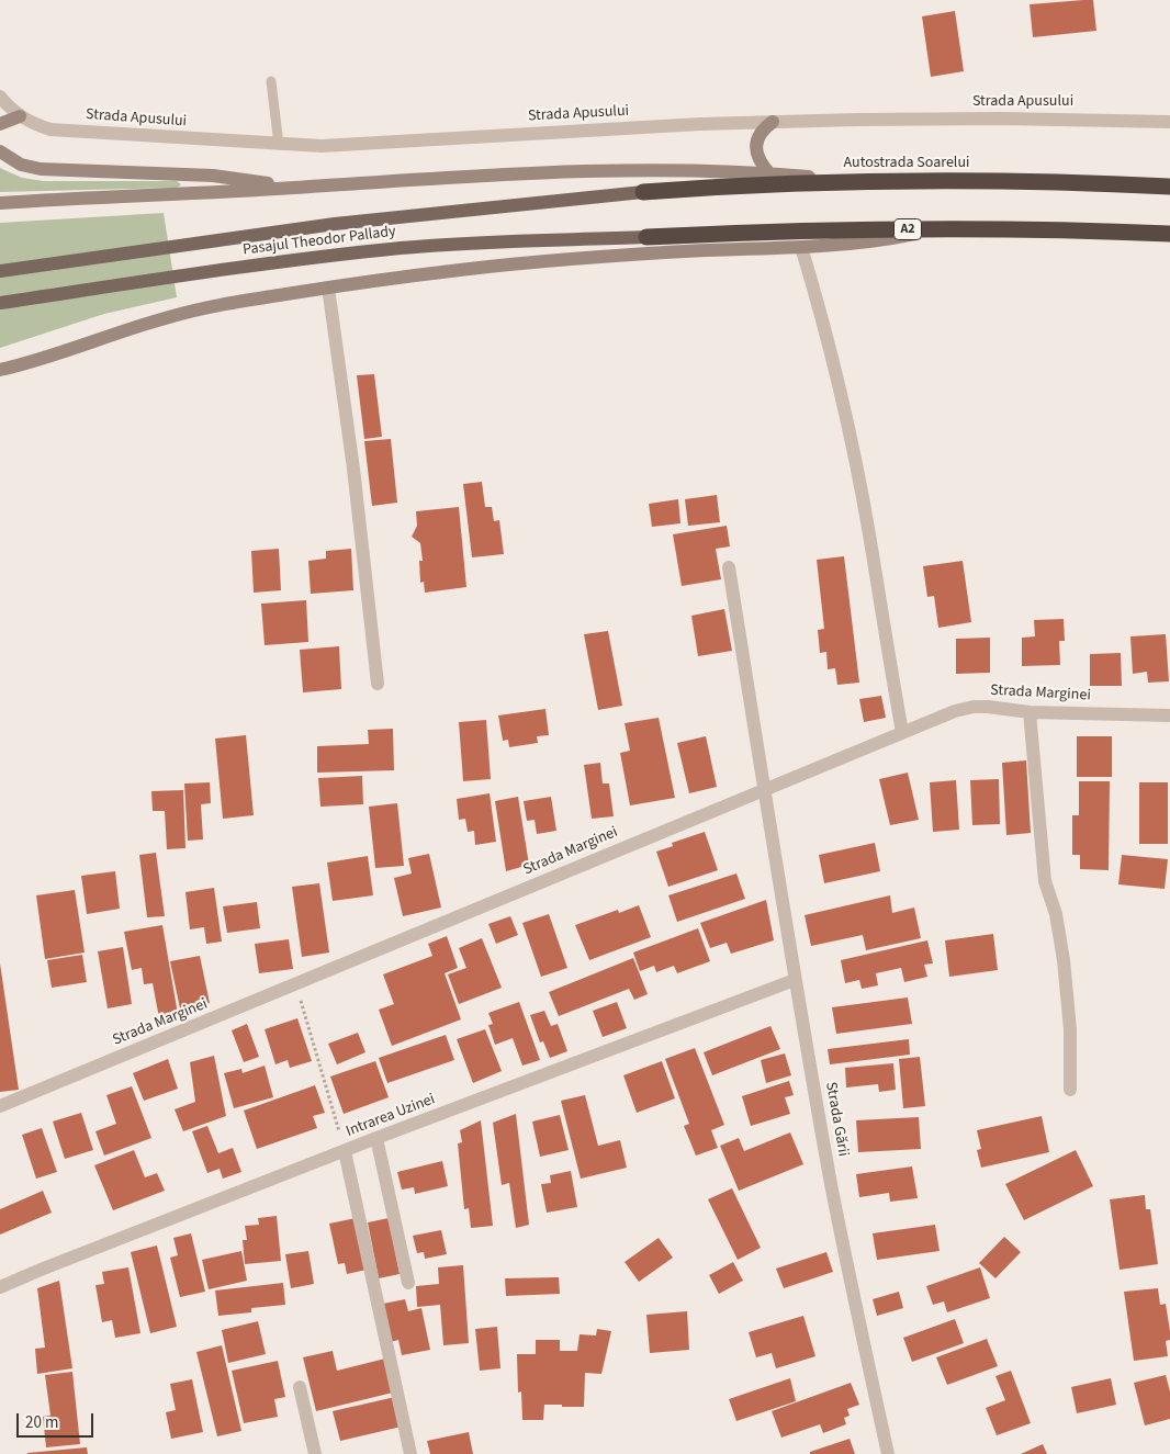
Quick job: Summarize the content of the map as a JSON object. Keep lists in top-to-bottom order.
{
  "streets": {
    "highway": ["Autostrada Soarelui", "A2"],
    "main road": ["Pasajul Theodor Pallady"],
    "street": [
      "Strada Apusului",
      "Strada Marginei",
      "Intrarea Uzinei",
      "Strada Gării"
    ]
  },
  "crossings": [
    ["Autostrada Soarelui", "Pasajul Theodor Pallady"],
    ["A2", "Pasajul Theodor Pallady"],
    ["Strada Marginei", "Strada Gării"],
    ["Intrarea Uzinei", "Strada Gării"]
  ],
  "scale_bar": "20 m"
}
